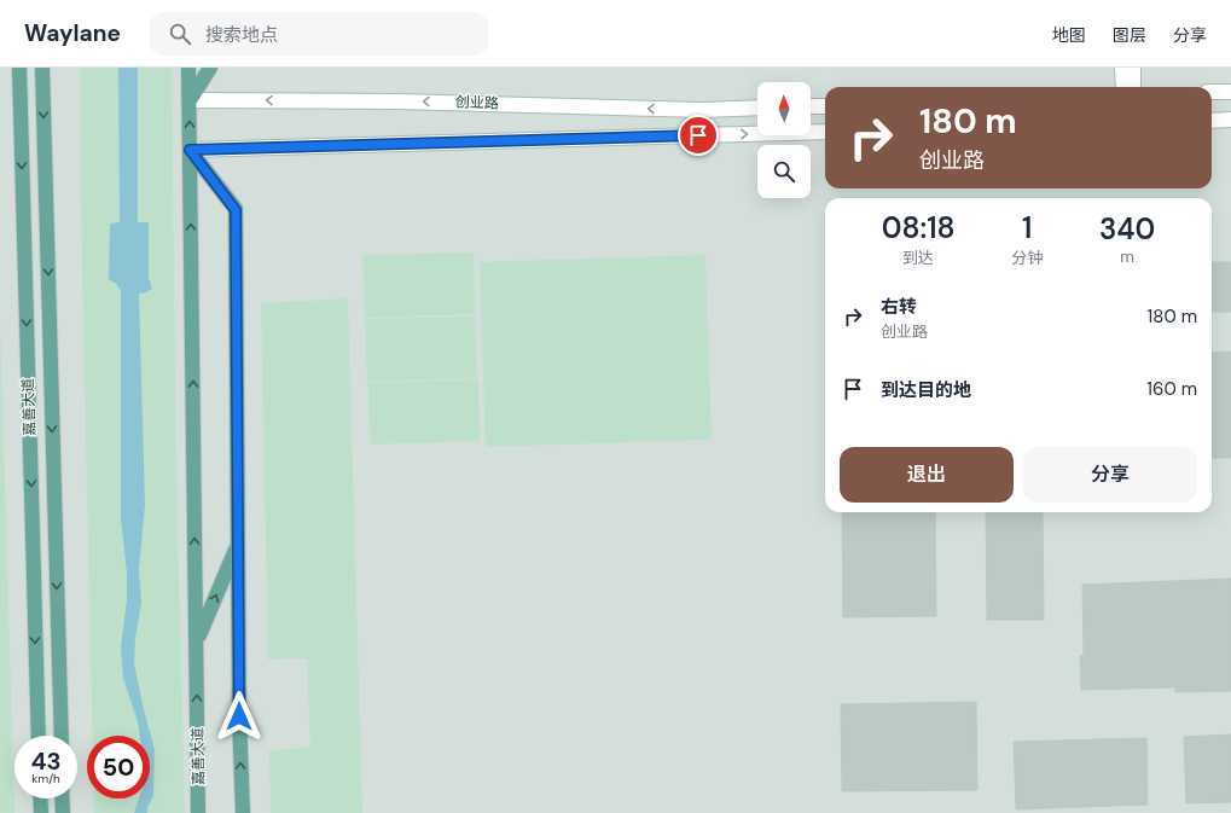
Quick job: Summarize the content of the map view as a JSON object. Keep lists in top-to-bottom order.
{
  "streets": {
    "main road": ["嘉善大道"],
    "street": ["创业路"]
  },
  "crossings": [
    ["创业路", "嘉善大道"]
  ],
  "north": "top",
  "page": {
    "header": "Waylane",
    "search": "搜索地点",
    "nav": ["地图", "图层", "分享"],
    "turn": ["180 m", "创业路"],
    "eta": [
      "08:18",
      "到达",
      "1",
      "分钟",
      "340",
      "m"
    ],
    "list": [
      {
        "name": "右转",
        "note": "创业路",
        "value": "180 m"
      },
      {
        "name": "到达目的地",
        "value": "160 m"
      }
    ],
    "buttons": ["退出", "分享"],
    "speed": "43 km/h",
    "limit": "50"
  }
}
